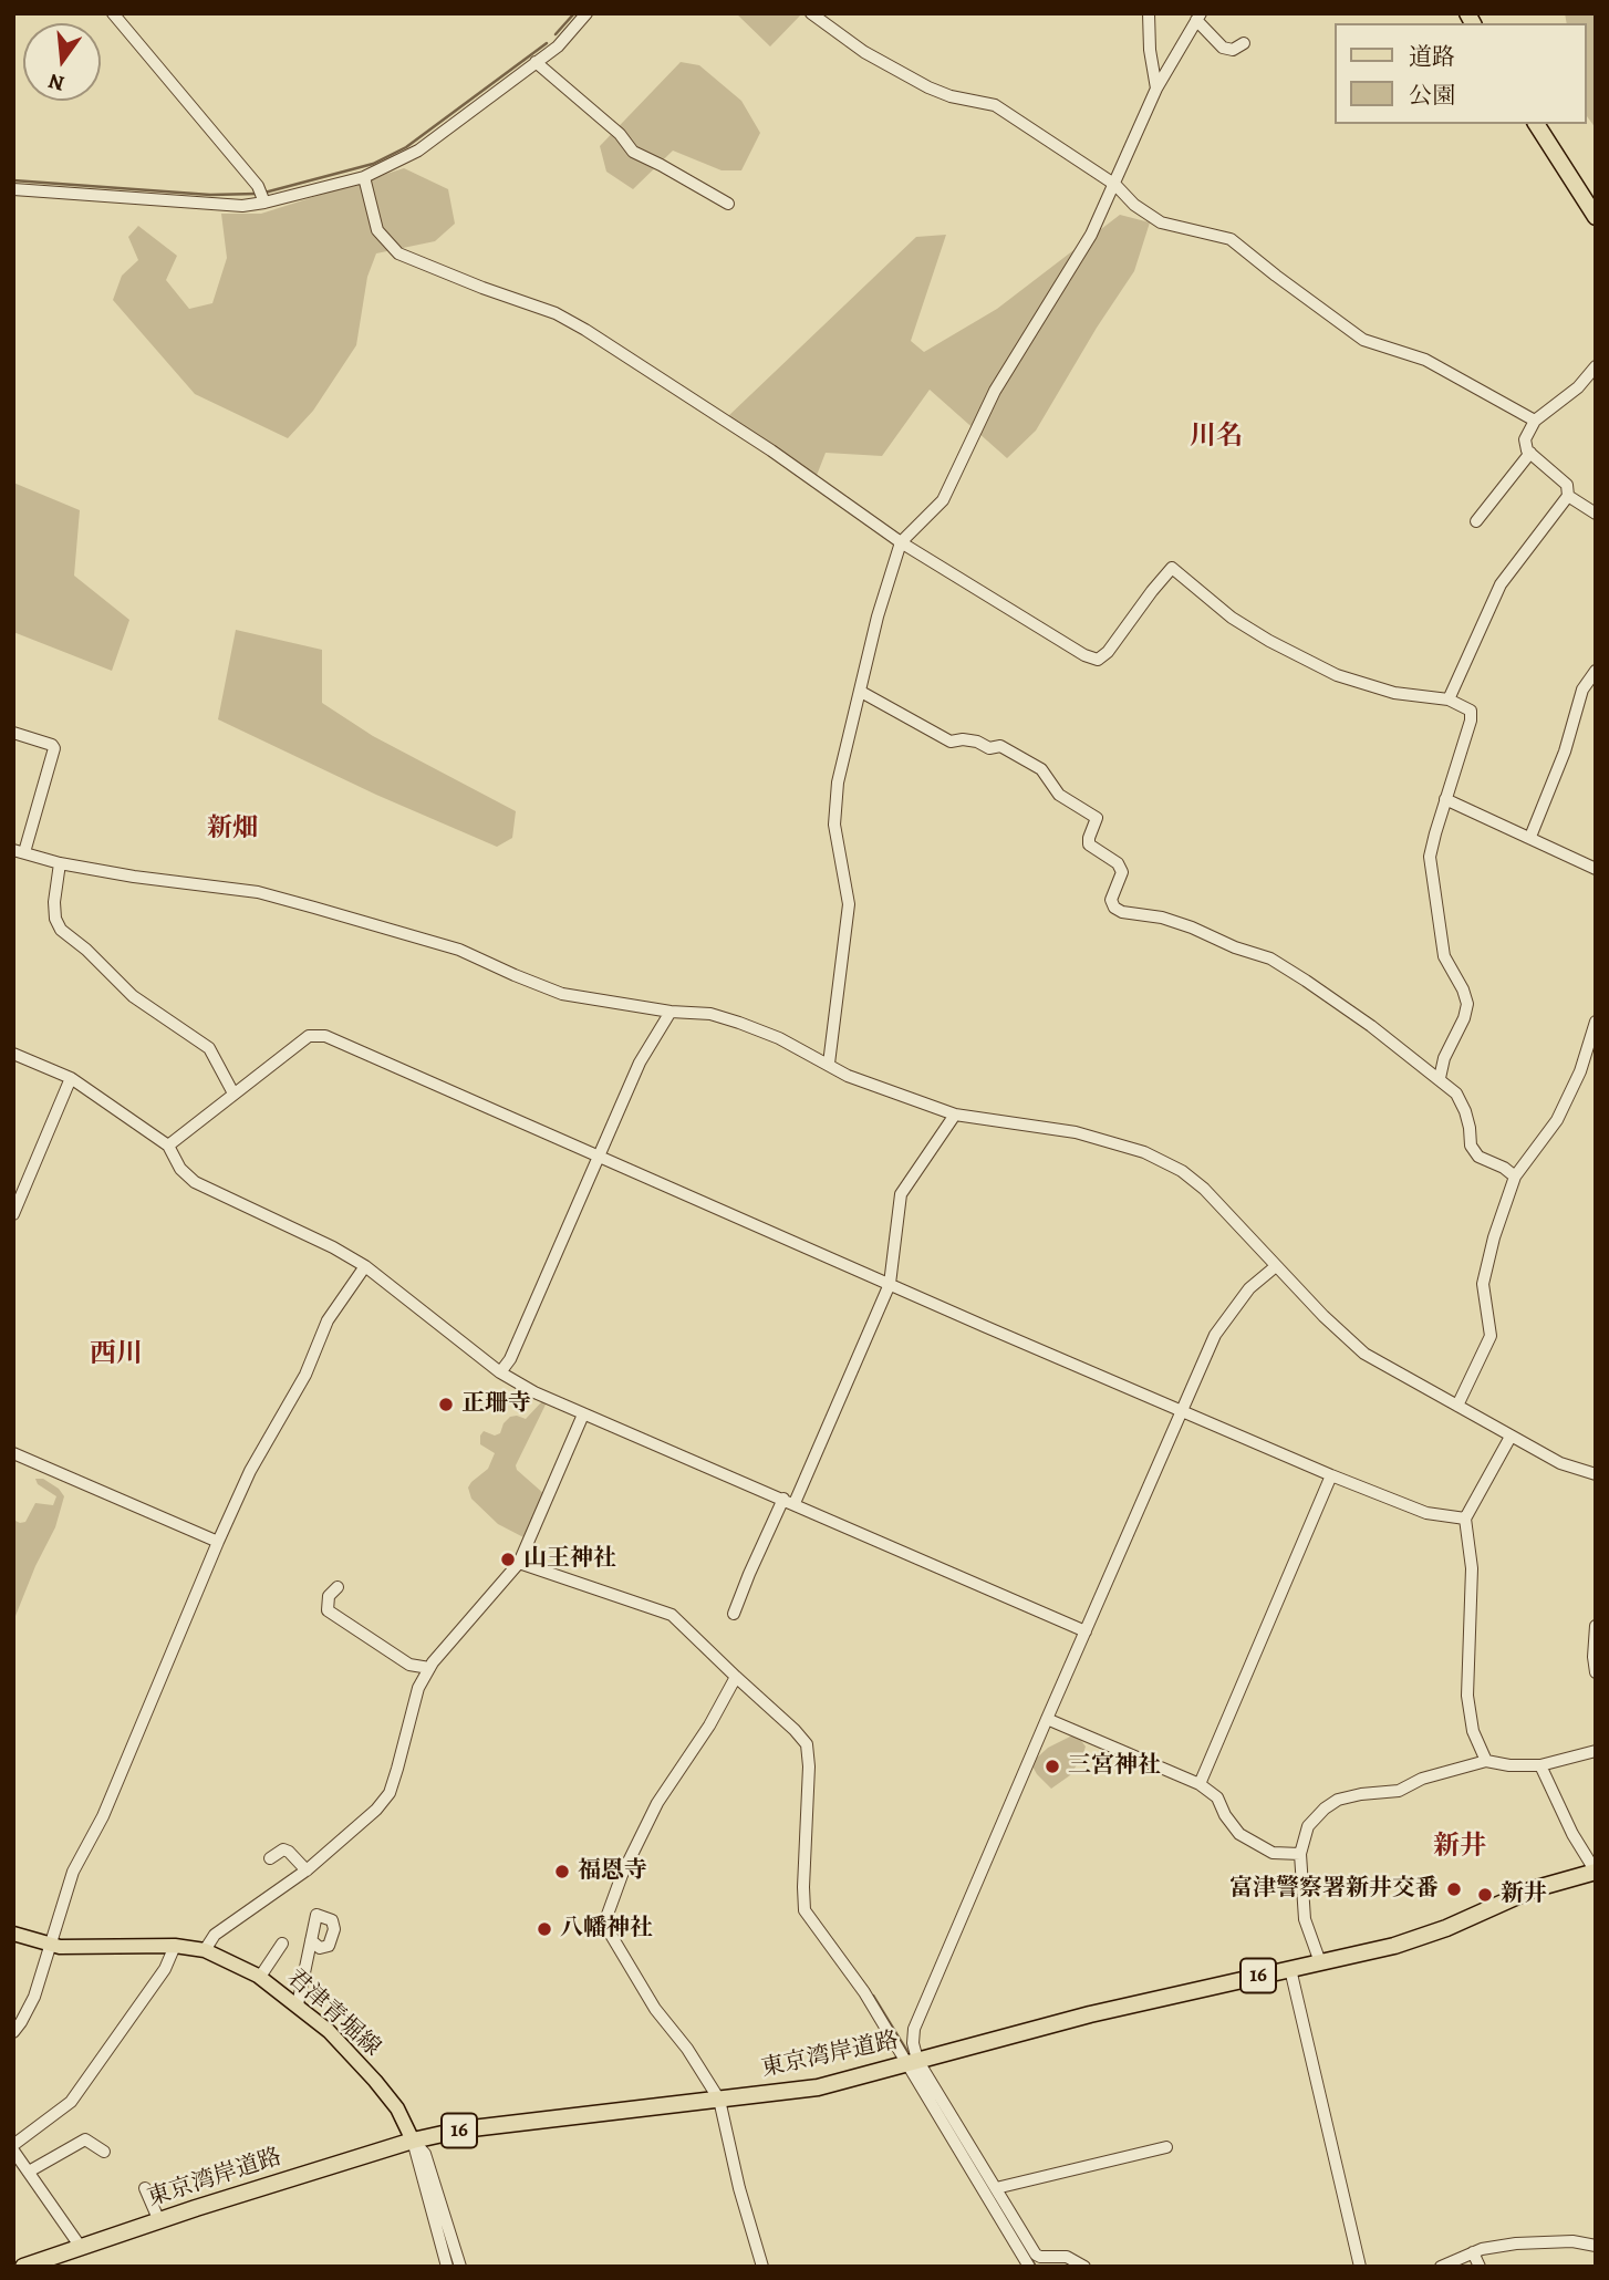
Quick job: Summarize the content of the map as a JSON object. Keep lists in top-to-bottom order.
{
  "streets": {
    "highway": ["16", "東京湾岸道路"],
    "main road": ["君津青堀線"]
  },
  "crossings": [
    ["君津青堀線", "東京湾岸道路"]
  ],
  "districts": [
    "川名",
    "新畑",
    "西川",
    "新井"
  ],
  "places": [
    "正珊寺",
    "山王神社",
    "三宮神社",
    "福恩寺",
    "富津警察署新井交番",
    "新井",
    "八幡神社"
  ],
  "legend": ["道路", "公園"],
  "north": "bottom"
}
